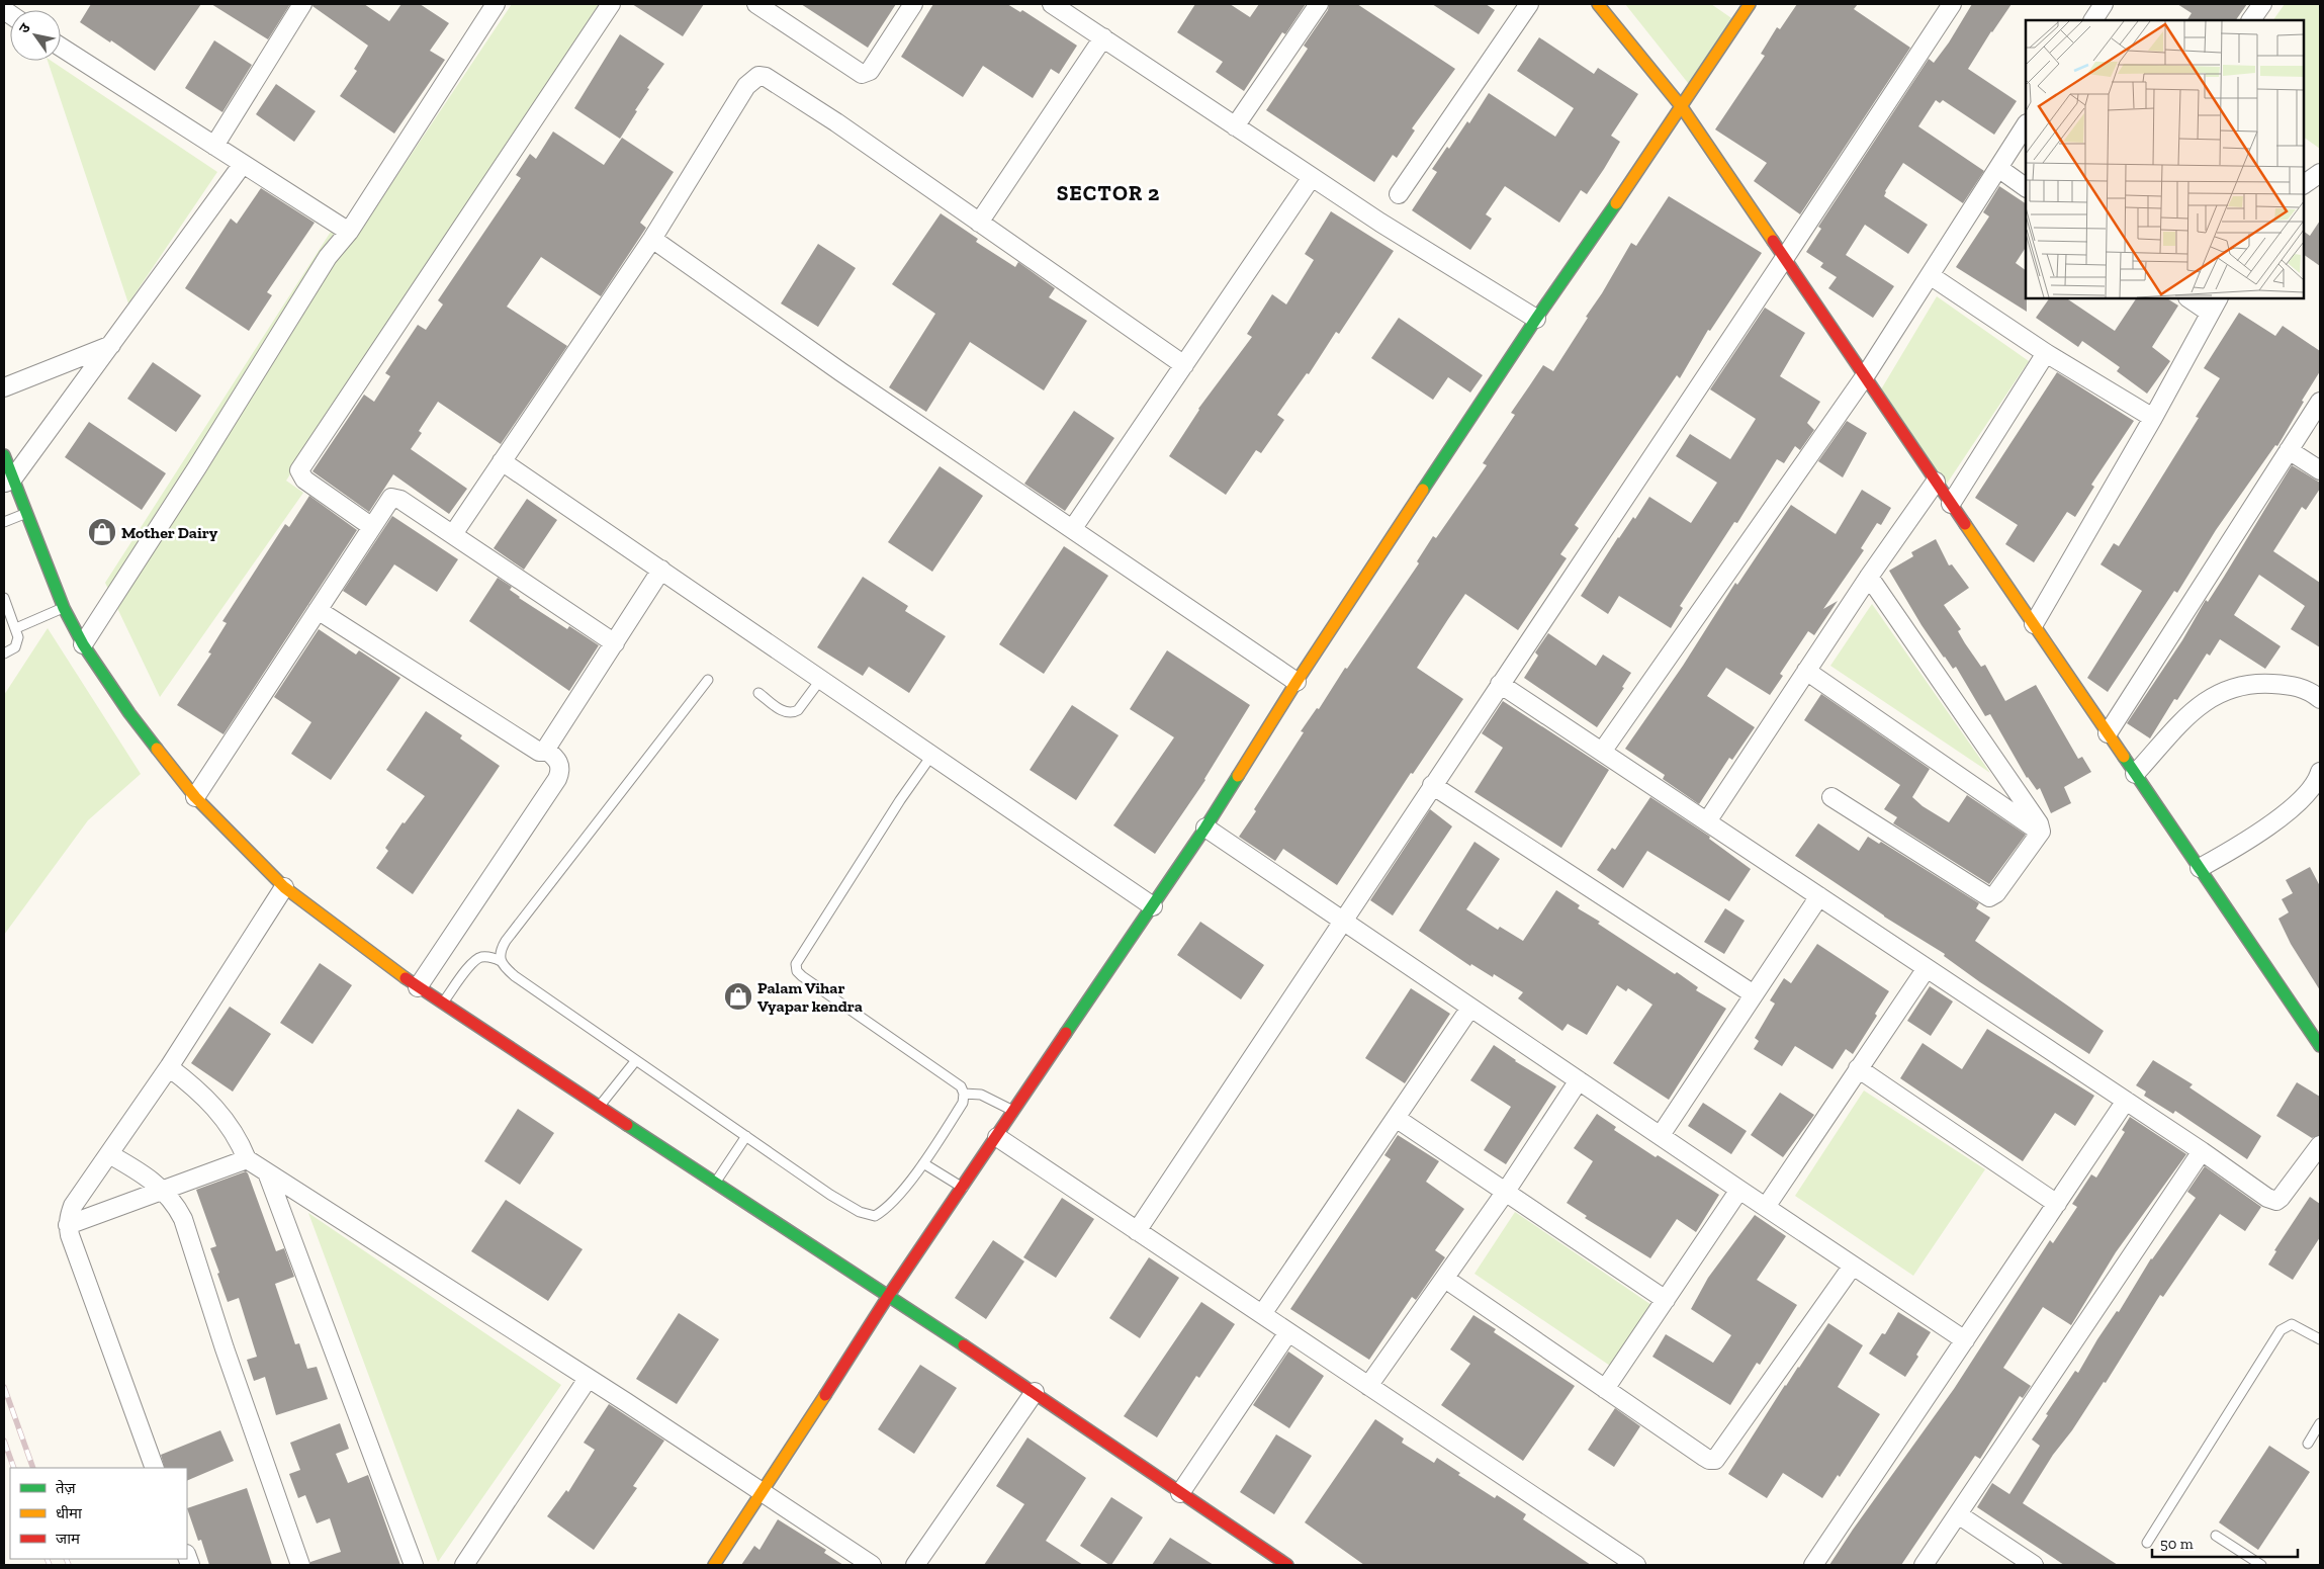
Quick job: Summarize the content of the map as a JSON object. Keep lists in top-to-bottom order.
{
  "districts": ["SECTOR 2"],
  "places": {
    "shop": ["Mother Dairy", "Palam Vihar Vyapar kendra"]
  },
  "legend": ["तेज़", "धीमा", "जाम"],
  "scale_bar": "50 m",
  "north": "top left"
}
